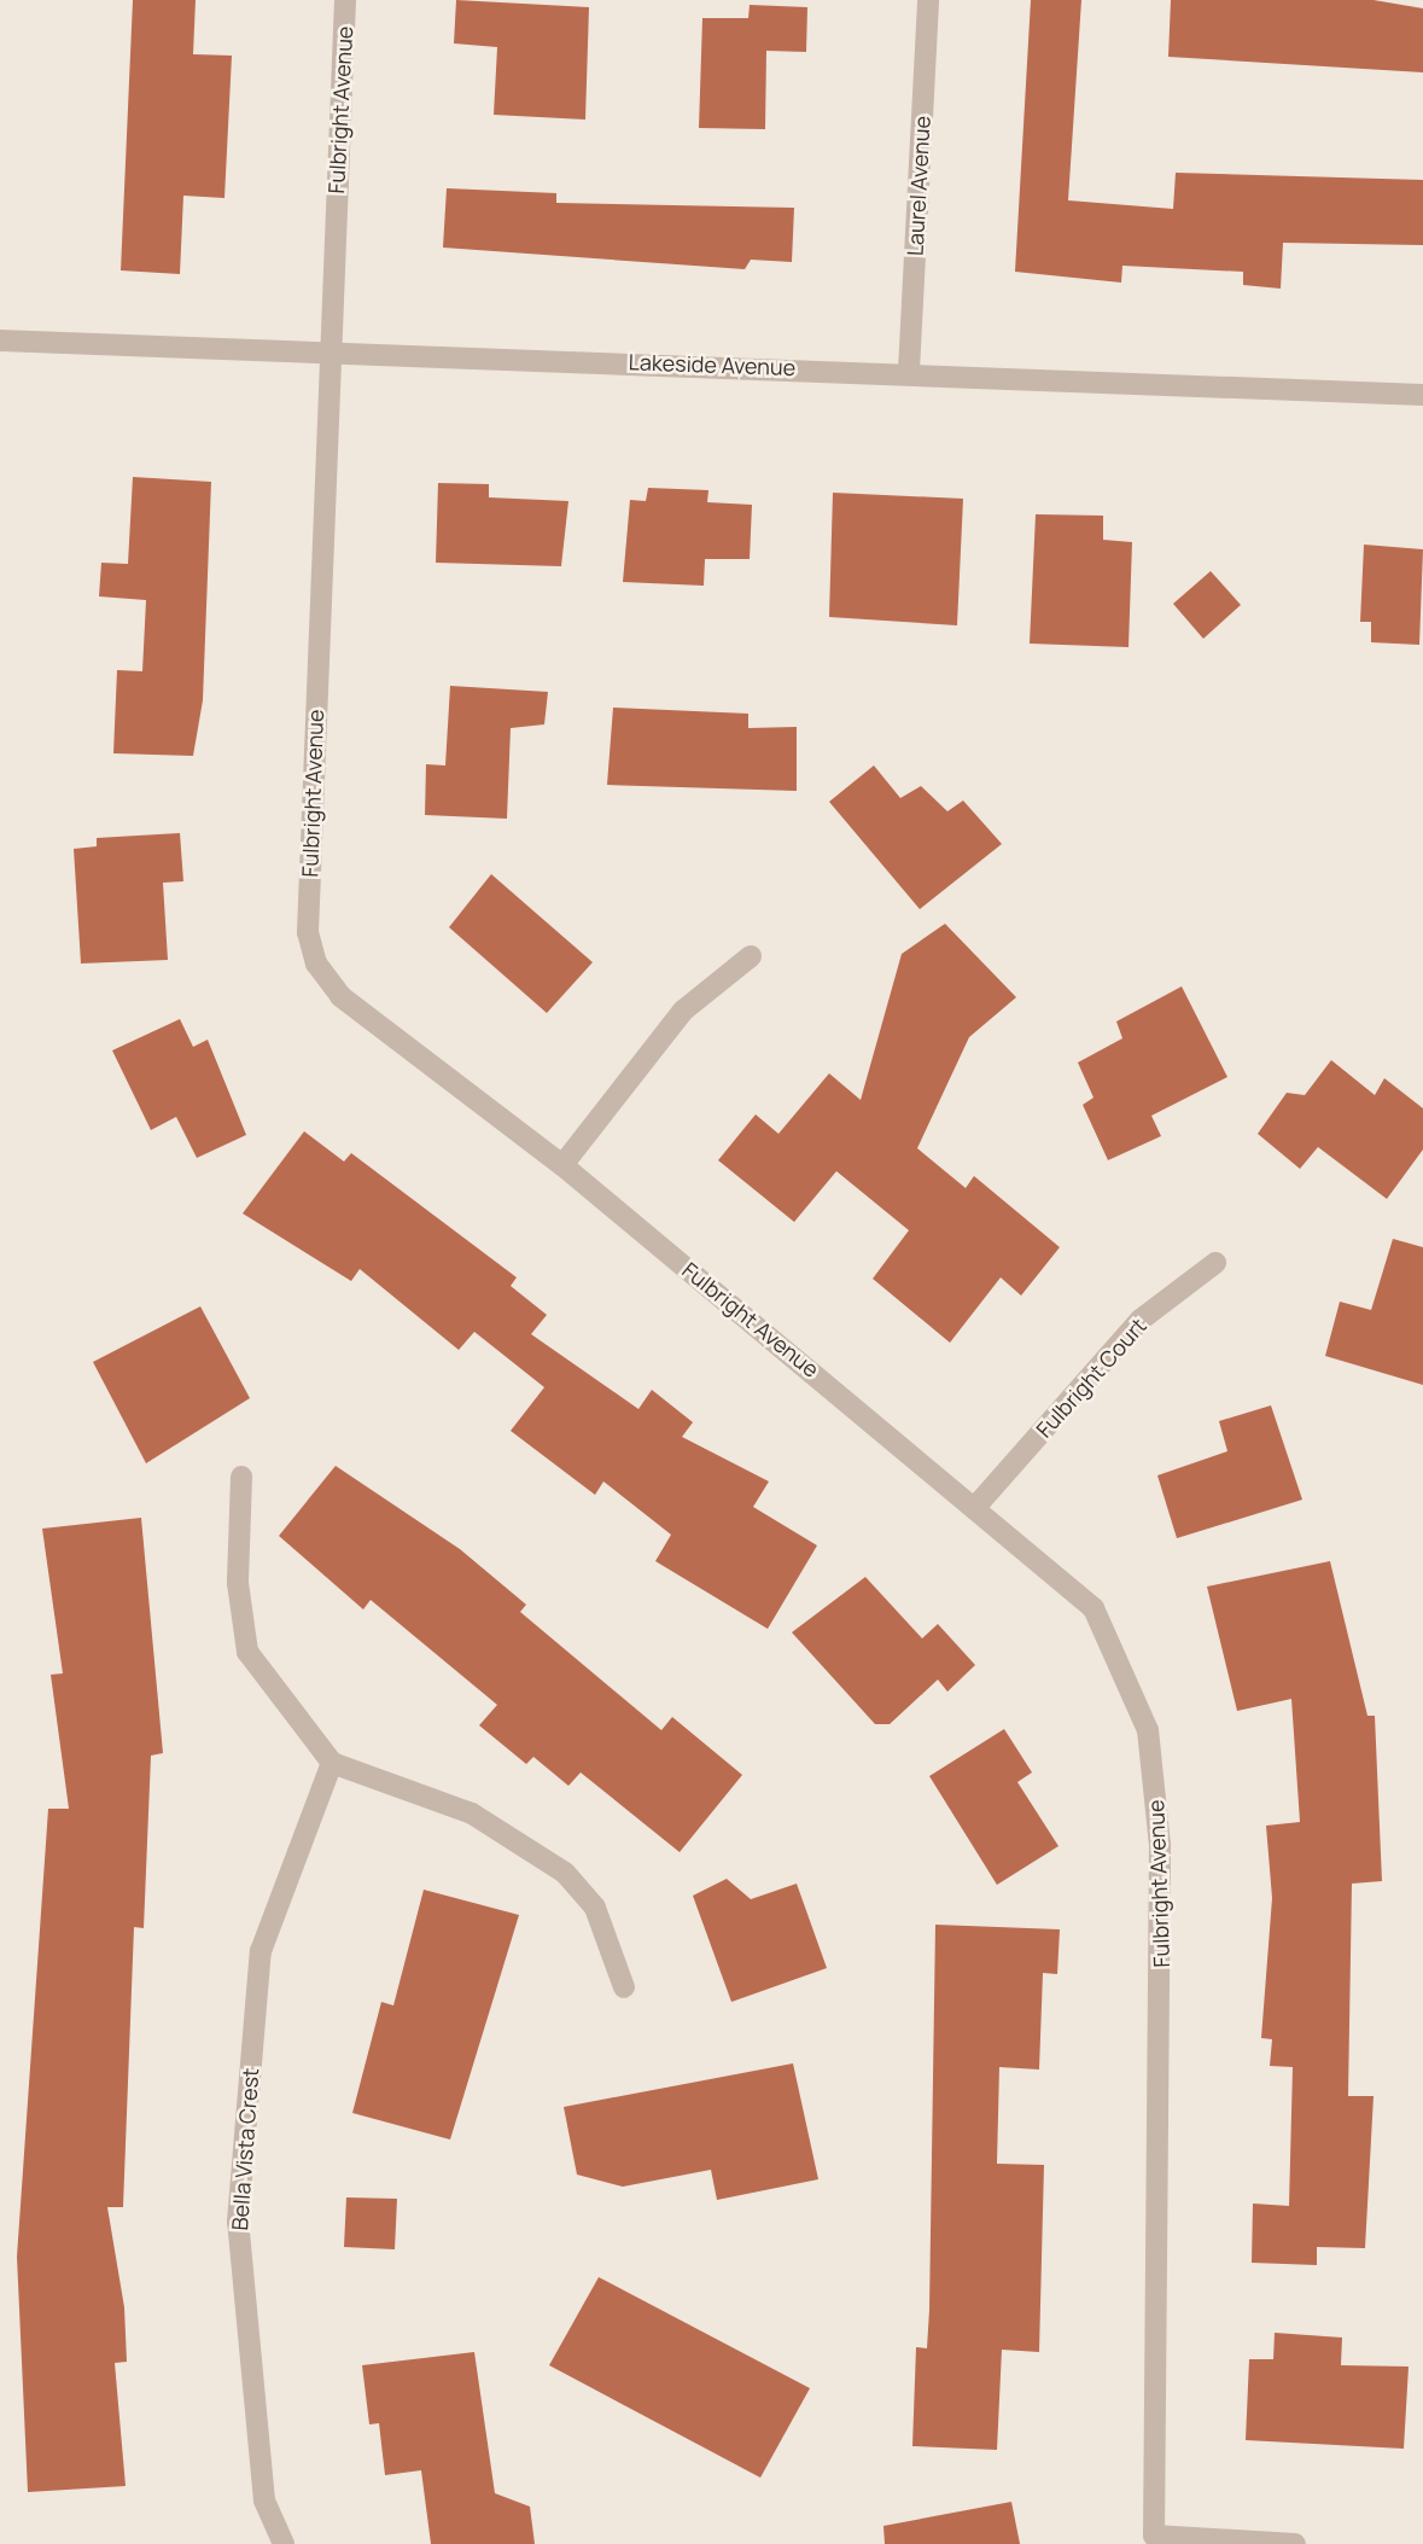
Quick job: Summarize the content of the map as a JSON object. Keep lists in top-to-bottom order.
{
  "streets": {
    "street": [
      "Fulbright Avenue",
      "Laurel Avenue",
      "Lakeside Avenue",
      "Fulbright Court",
      "Bella Vista Crest"
    ]
  },
  "crossings": [
    ["Fulbright Avenue", "Lakeside Avenue"],
    ["Fulbright Avenue", "Fulbright Court"],
    ["Laurel Avenue", "Lakeside Avenue"]
  ]
}
